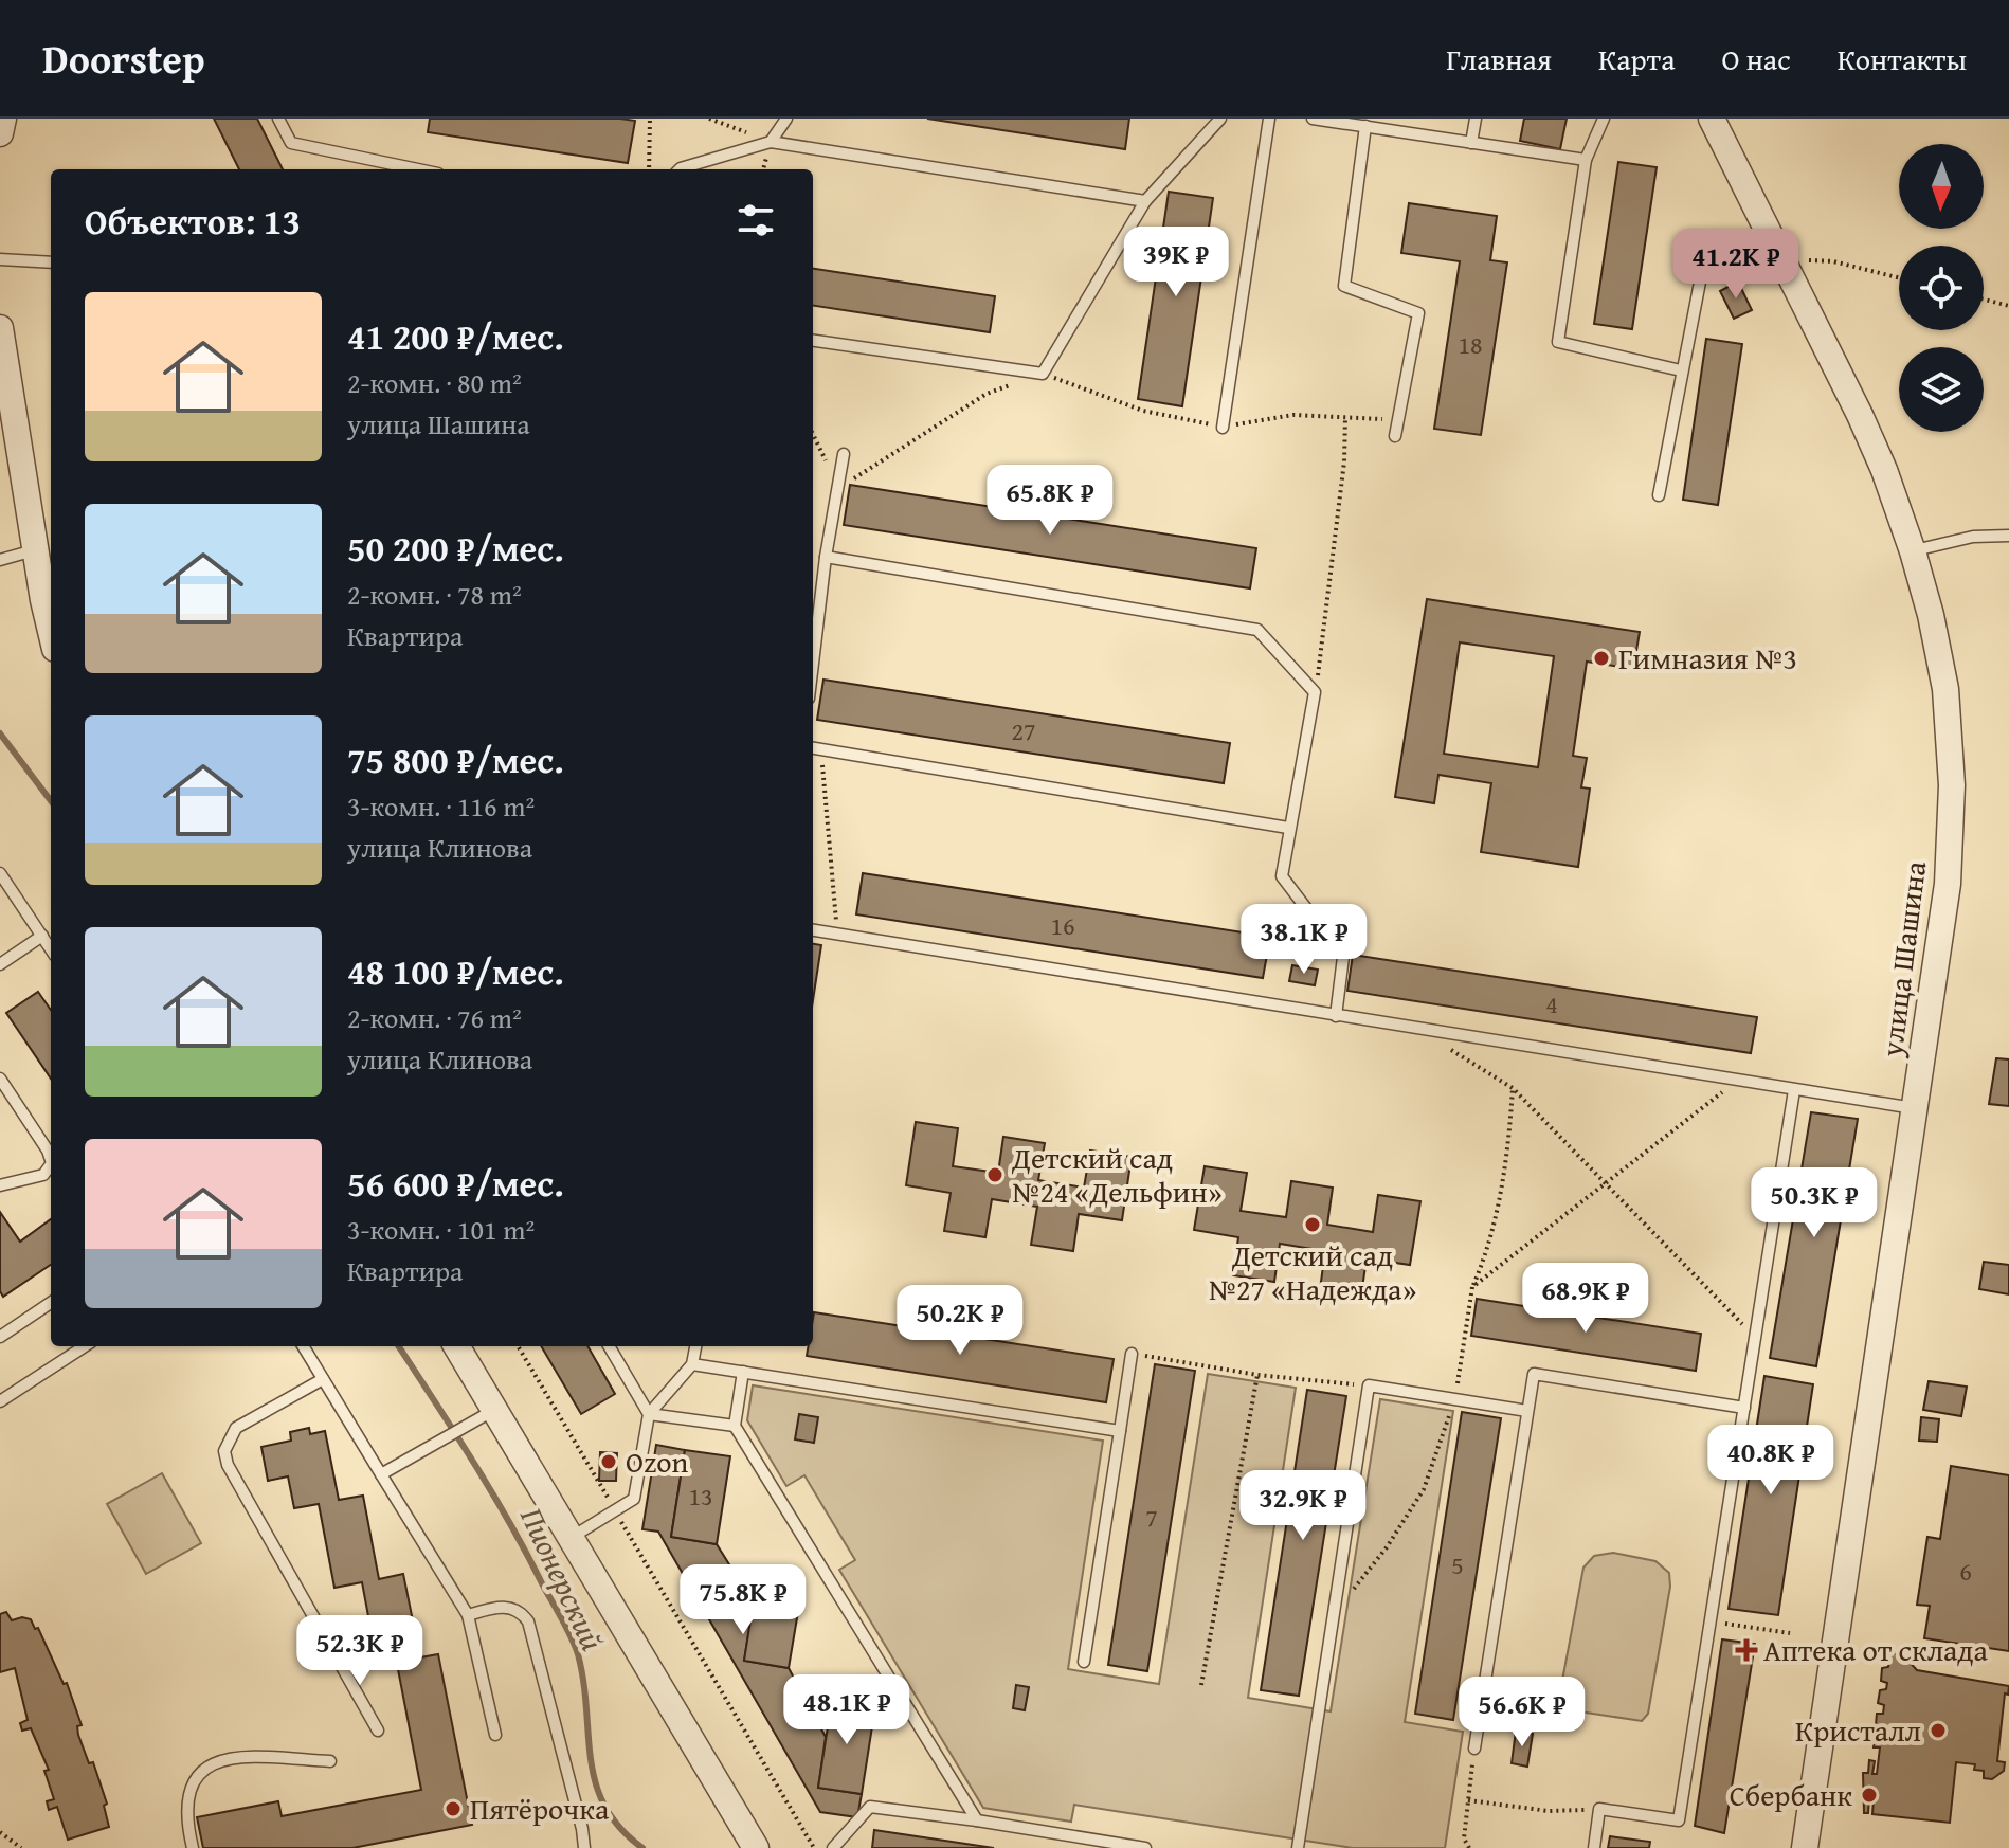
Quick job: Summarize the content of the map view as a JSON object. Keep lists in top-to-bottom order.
{
  "streets": {
    "street": ["улица Шашина"]
  },
  "water": ["Пионерский"],
  "places": {
    "other": [
      "Гимназия №3",
      "Детский сад №24 «Дельфин»",
      "Детский сад №27 «Надежда»",
      "Ozon",
      "Кристалл",
      "Сбербанк",
      "Пятёрочка"
    ],
    "health": ["Аптека от склада"]
  },
  "house_numbers": [
    "18",
    "27",
    "16",
    "4",
    "13",
    "7",
    "5",
    "6"
  ],
  "north": "bottom",
  "page": {
    "header": "Doorstep",
    "nav": [
      "Главная",
      "Карта",
      "О нас",
      "Контакты"
    ],
    "heading": "Объектов: 13",
    "price": [
      "39K ₽",
      "41.2K ₽",
      "65.8K ₽",
      "38.1K ₽",
      "50.3K ₽",
      "68.9K ₽",
      "50.2K ₽",
      "40.8K ₽",
      "32.9K ₽",
      "75.8K ₽",
      "52.3K ₽",
      "48.1K ₽",
      "56.6K ₽"
    ],
    "list": [
      {
        "name": "41 200 ₽/мес.",
        "note": "2-комн. · 80 m² · улица Шашина"
      },
      {
        "name": "50 200 ₽/мес.",
        "note": "2-комн. · 78 m² · Квартира"
      },
      {
        "name": "75 800 ₽/мес.",
        "note": "3-комн. · 116 m² · улица Клинова"
      },
      {
        "name": "48 100 ₽/мес.",
        "note": "2-комн. · 76 m² · улица Клинова"
      },
      {
        "name": "56 600 ₽/мес.",
        "note": "3-комн. · 101 m² · Квартира"
      }
    ]
  }
}
